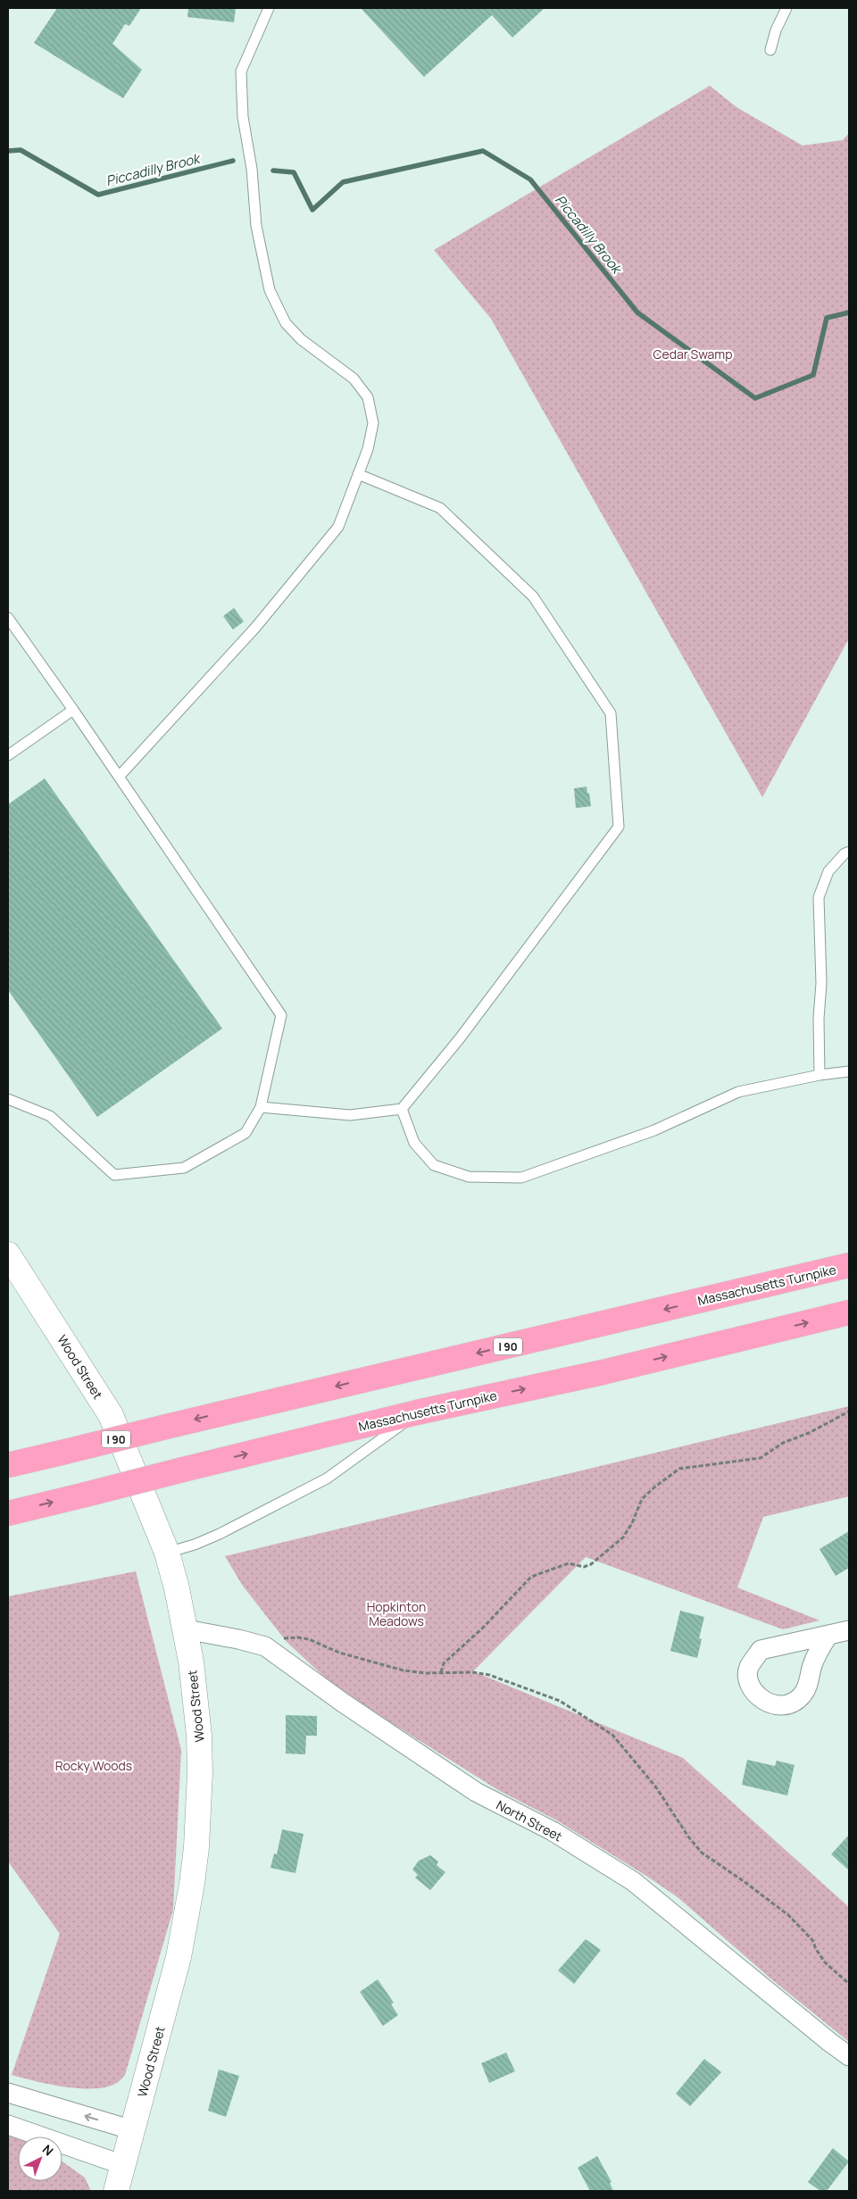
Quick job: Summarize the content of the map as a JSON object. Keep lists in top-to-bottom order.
{
  "streets": {
    "highway": ["Massachusetts Turnpike", "I 90"],
    "main road": ["Wood Street"],
    "street": ["North Street"]
  },
  "crossings": [
    ["Wood Street", "North Street"]
  ],
  "water": ["Piccadilly Brook"],
  "parks": ["Cedar Swamp", "Hopkinton Meadows", "Rocky Woods"],
  "north": "top right"
}
